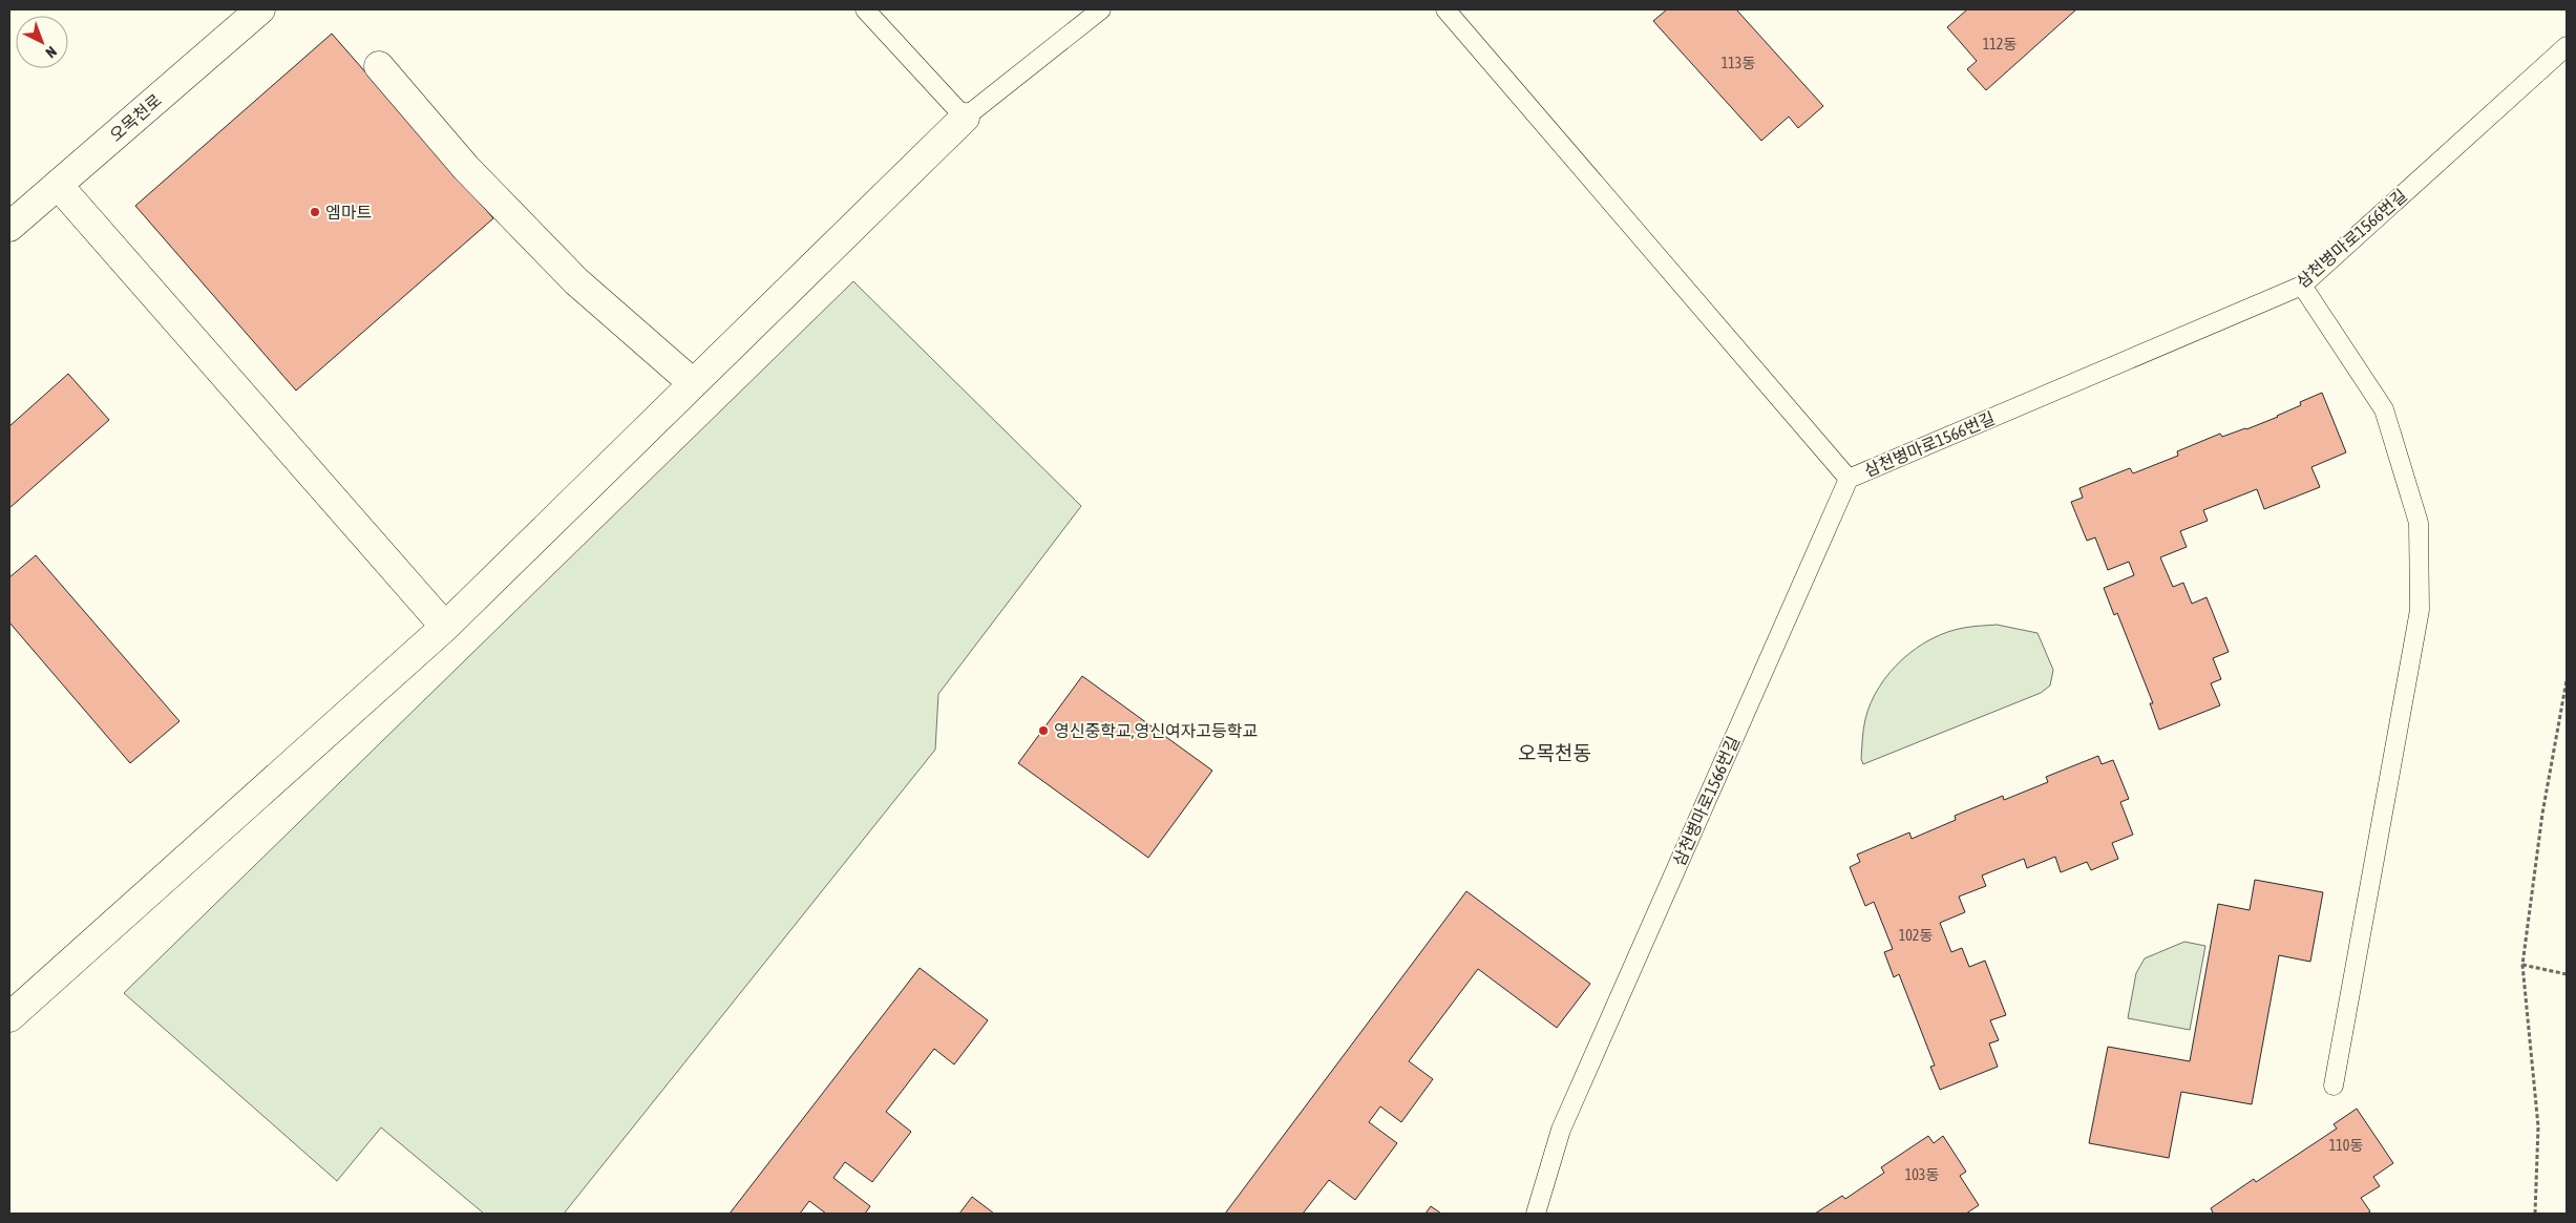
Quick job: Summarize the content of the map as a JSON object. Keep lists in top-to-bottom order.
{
  "streets": {
    "street": ["오목천로"],
    "lane": ["삼천병마로1566번길"]
  },
  "districts": ["오목천동"],
  "places": ["엠마트", "영신중학교,영신여자고등학교"],
  "house_numbers": [
    "112동",
    "113동",
    "102동",
    "110동",
    "103동"
  ],
  "north": "bottom right"
}
